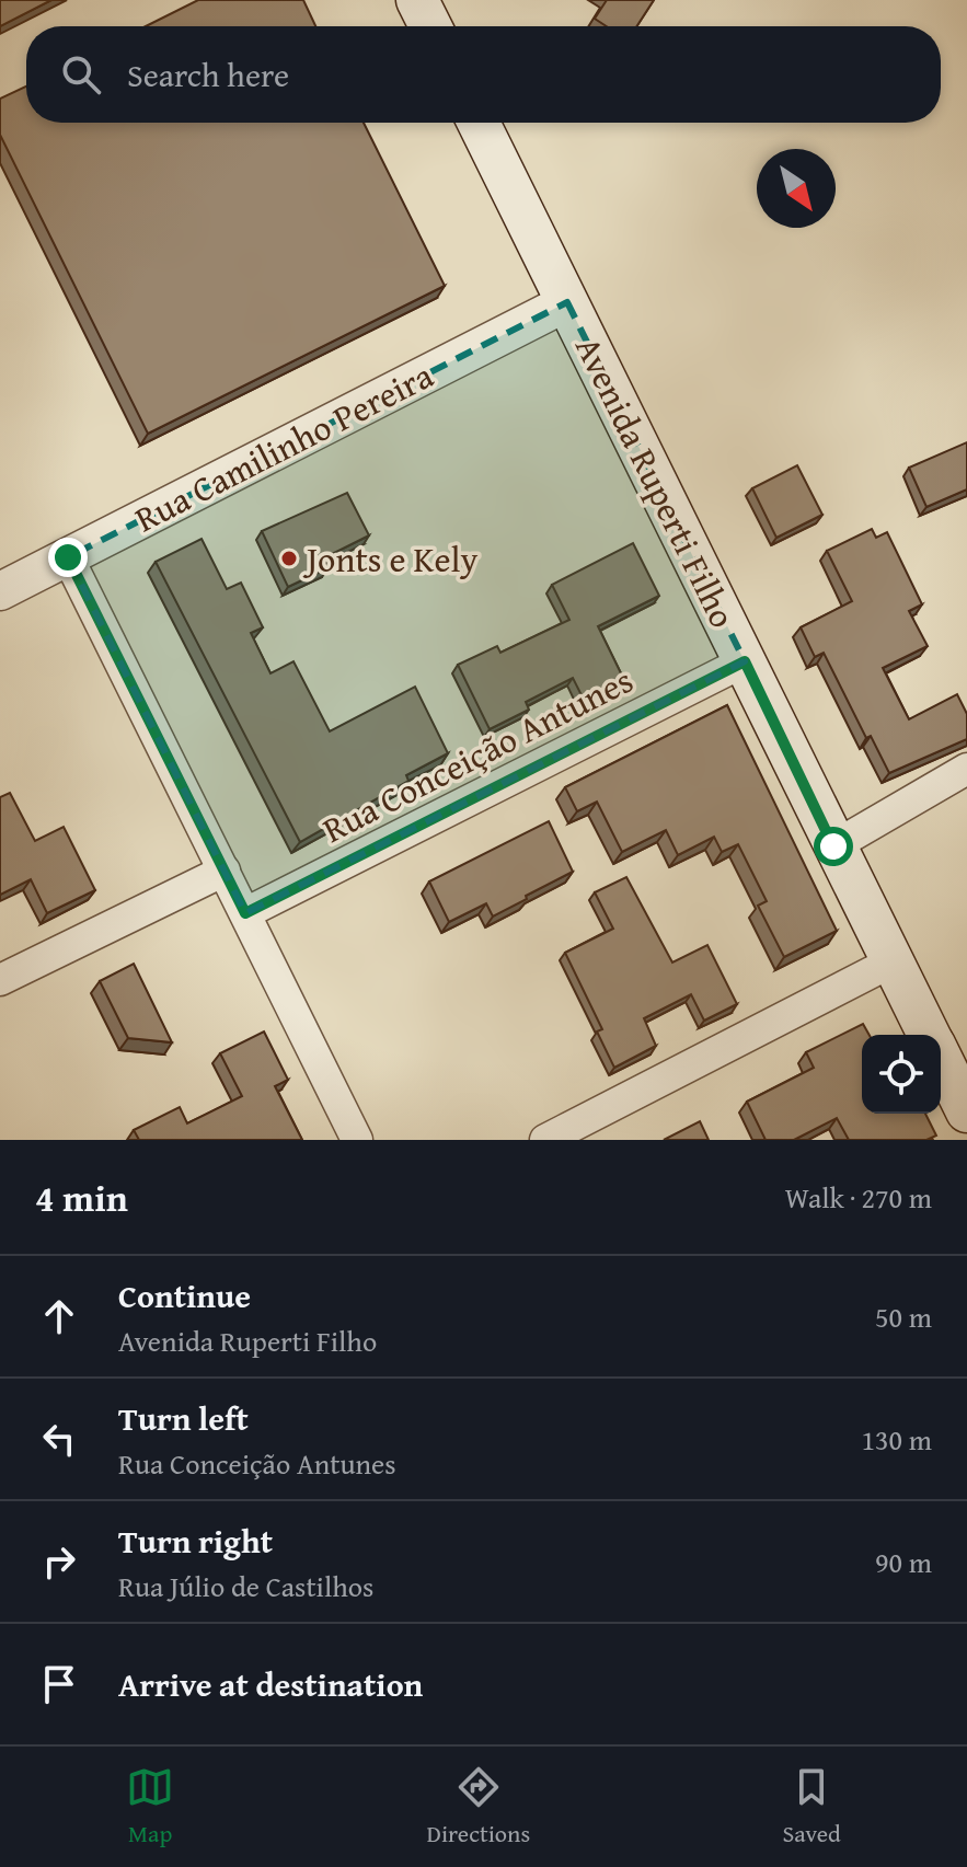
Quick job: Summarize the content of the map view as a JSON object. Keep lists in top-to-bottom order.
{
  "streets": {
    "main road": ["Avenida Ruperti Filho"],
    "street": ["Rua Camilinho Pereira", "Rua Conceição Antunes"]
  },
  "crossings": [
    ["Rua Camilinho Pereira", "Avenida Ruperti Filho"],
    ["Avenida Ruperti Filho", "Rua Conceição Antunes"]
  ],
  "places": ["Jonts e Kely"],
  "north": "bottom right",
  "page": {
    "search": "Search here",
    "heading": ["4 min", "Walk · 270 m"],
    "list": [
      ["Continue", "Avenida Ruperti Filho", "50 m"],
      ["Turn left", "Rua Conceição Antunes", "130 m"],
      ["Turn right", "Rua Júlio de Castilhos", "90 m"],
      "Arrive at destination"
    ],
    "nav": ["Map", "Directions", "Saved"]
  }
}
